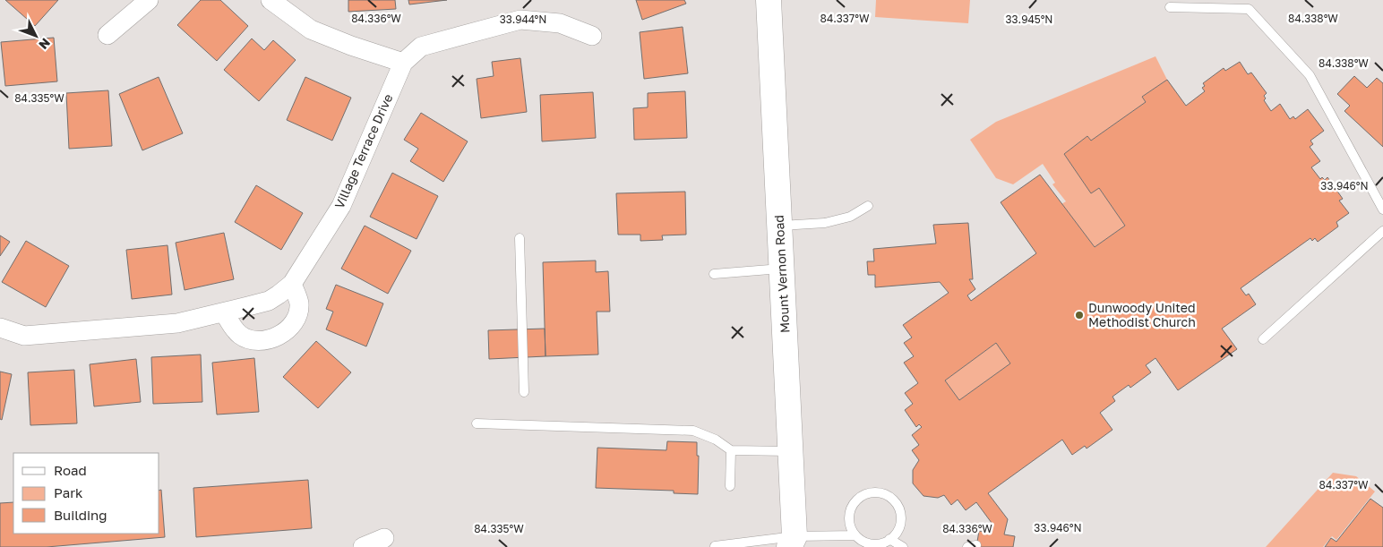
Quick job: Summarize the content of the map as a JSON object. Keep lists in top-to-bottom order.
{
  "streets": {
    "main road": ["Mount Vernon Road"],
    "street": ["Village Terrace Drive"]
  },
  "places": ["Dunwoody United Methodist Church"],
  "legend": ["Road", "Park", "Building"],
  "north": "bottom right",
  "coordinates": [
    "84.338°W",
    "84.336°W",
    "84.337°W",
    "33.944°N",
    "33.945°N",
    "84.335°W",
    "33.946°N"
  ]
}
